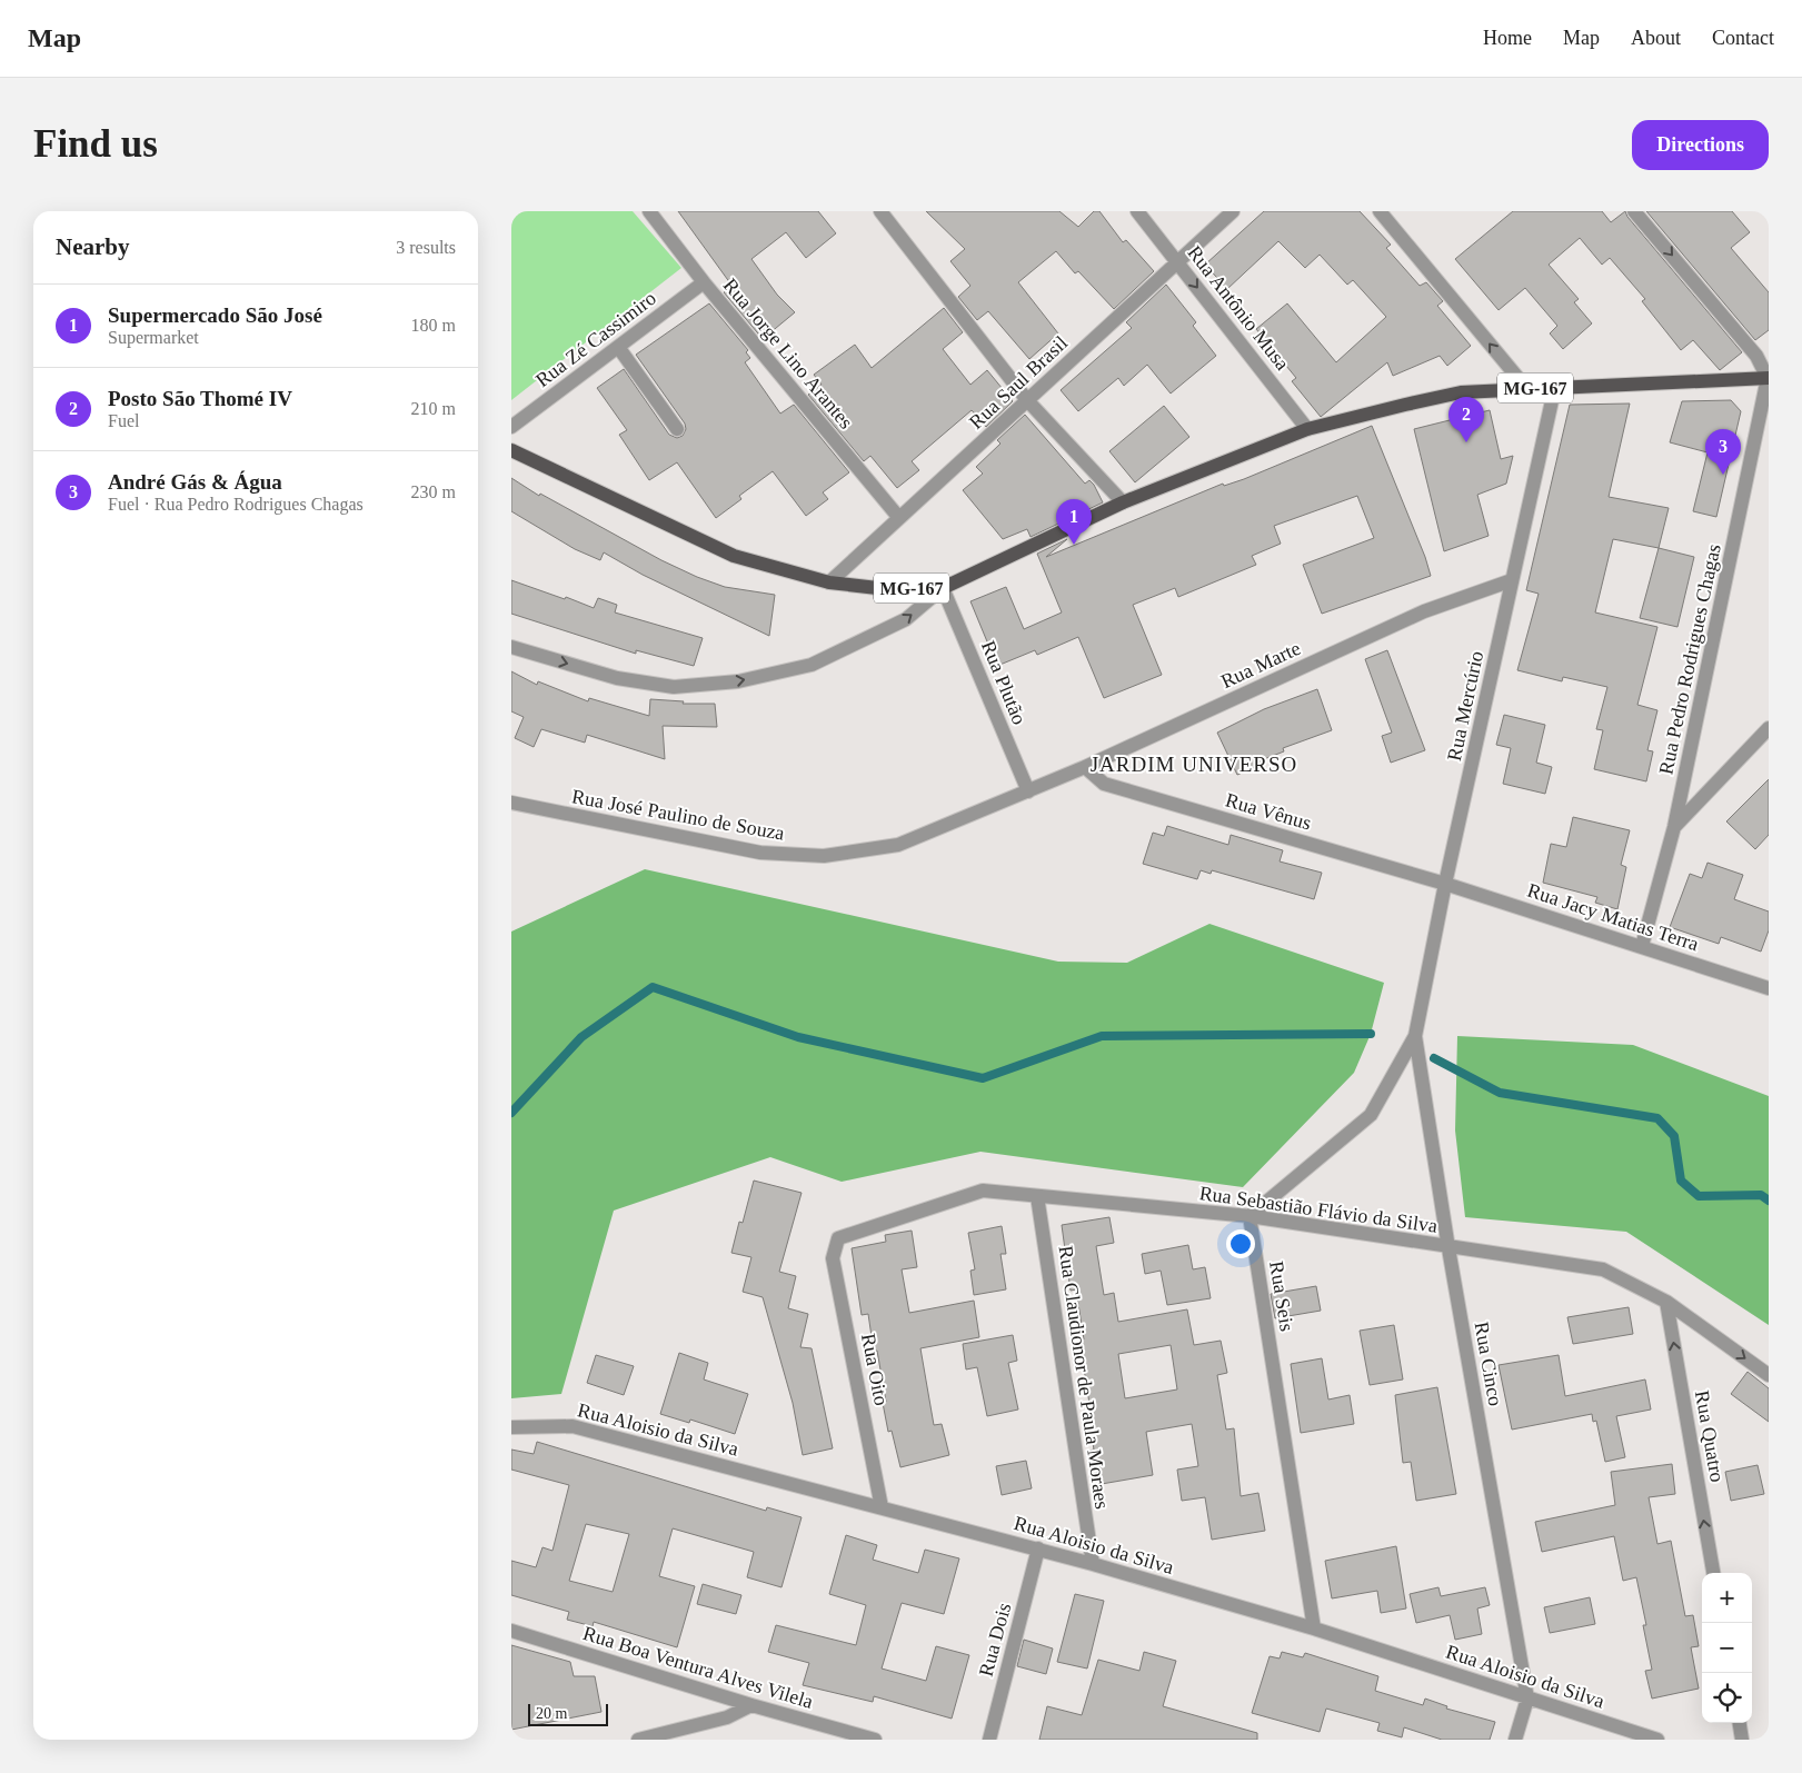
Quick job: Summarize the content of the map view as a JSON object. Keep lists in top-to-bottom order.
{
  "streets": {
    "main road": ["MG-167"],
    "street": [
      "Rua Antônio Musa",
      "Rua Zé Cassimiro",
      "Rua Jorge Lino Arantes",
      "Rua Saul Brasil",
      "Rua Pedro Rodrigues Chagas",
      "Rua Marte",
      "Rua Plutão",
      "Rua Mercúrio",
      "Rua Vênus",
      "Rua José Paulino de Souza",
      "Rua Jacy Matias Terra",
      "Rua Sebastião Flávio da Silva",
      "Rua Seis",
      "Rua Cinco",
      "Rua Oito",
      "Rua Claudionor de Paula Moraes",
      "Rua Aloisio da Silva",
      "Rua Quatro",
      "Rua Dois",
      "Rua Boa Ventura Alves Vilela"
    ]
  },
  "crossings": [
    ["Rua Antônio Musa", "Rua Saul Brasil"],
    ["Rua Antônio Musa", "MG-167"],
    ["Rua Zé Cassimiro", "Rua Jorge Lino Arantes"],
    ["Rua Jorge Lino Arantes", "Rua Saul Brasil"],
    ["Rua Saul Brasil", "MG-167"],
    ["MG-167", "Rua Pedro Rodrigues Chagas"],
    ["MG-167", "Rua Plutão"],
    ["MG-167", "Rua Mercúrio"],
    ["Rua Pedro Rodrigues Chagas", "Rua Jacy Matias Terra"],
    ["Rua Marte", "Rua Plutão"],
    ["Rua Marte", "Rua Mercúrio"],
    ["Rua Marte", "Rua Vênus"],
    ["Rua Marte", "Rua José Paulino de Souza"],
    ["Rua Plutão", "Rua José Paulino de Souza"],
    ["Rua Mercúrio", "Rua Vênus"],
    ["Rua Mercúrio", "Rua Jacy Matias Terra"],
    ["Rua Mercúrio", "Rua Cinco"],
    ["Rua Vênus", "Rua Jacy Matias Terra"],
    ["Rua Sebastião Flávio da Silva", "Rua Seis"],
    ["Rua Sebastião Flávio da Silva", "Rua Cinco"],
    ["Rua Sebastião Flávio da Silva", "Rua Oito"],
    ["Rua Sebastião Flávio da Silva", "Rua Claudionor de Paula Moraes"],
    ["Rua Sebastião Flávio da Silva", "Rua Quatro"],
    ["Rua Seis", "Rua Aloisio da Silva"],
    ["Rua Cinco", "Rua Aloisio da Silva"],
    ["Rua Oito", "Rua Aloisio da Silva"],
    ["Rua Claudionor de Paula Moraes", "Rua Aloisio da Silva"],
    ["Rua Aloisio da Silva", "Rua Dois"]
  ],
  "one_way": ["Rua Antônio Musa", "Rua Quatro"],
  "districts": ["JARDIM UNIVERSO"],
  "scale_bar": "20 m",
  "page": {
    "header": "Map",
    "nav": [
      "Home",
      "Map",
      "About",
      "Contact"
    ],
    "buttons": "Directions",
    "title": "Find us",
    "heading": ["Nearby", "3 results"],
    "list": [
      {
        "mark": "1",
        "name": "Supermercado São José",
        "note": "Supermarket",
        "value": "180 m"
      },
      {
        "mark": "2",
        "name": "Posto São Thomé IV",
        "note": "Fuel",
        "value": "210 m"
      },
      {
        "mark": "3",
        "name": "André Gás & Água",
        "note": "Fuel · Rua Pedro Rodrigues Chagas",
        "value": "230 m"
      }
    ],
    "pins": ["2", "3", "1"],
    "map_buttons": ["+", "−"],
    "scale": "20 m"
  }
}
